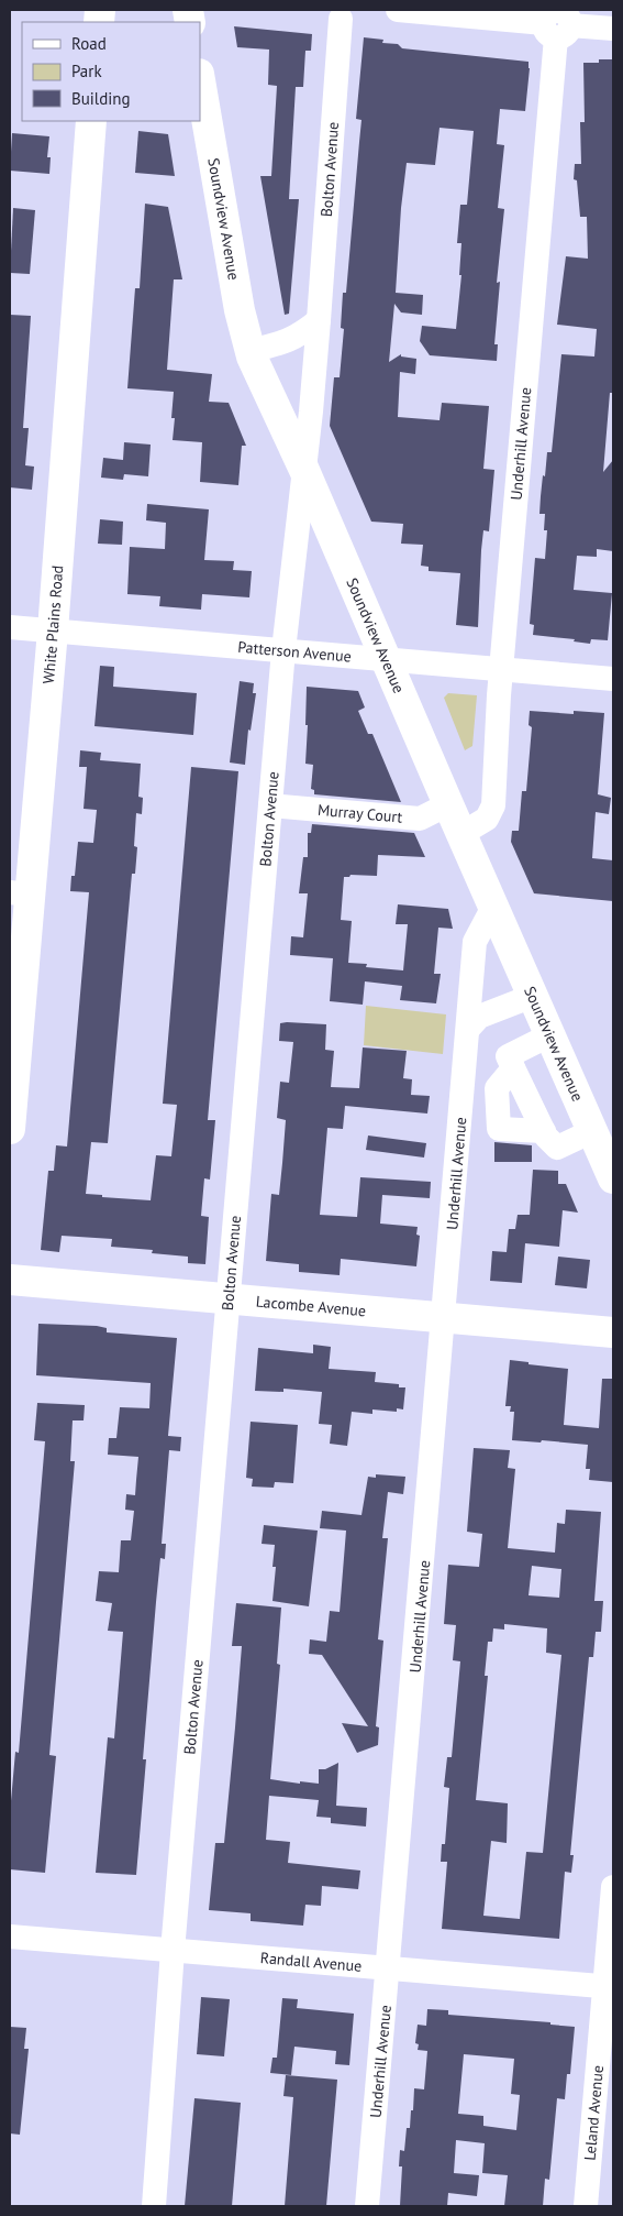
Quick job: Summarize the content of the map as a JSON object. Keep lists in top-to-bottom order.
{
  "streets": {
    "main road": ["Soundview Avenue", "White Plains Road", "Lacombe Avenue"],
    "street": [
      "Bolton Avenue",
      "Underhill Avenue",
      "Patterson Avenue",
      "Murray Court",
      "Randall Avenue",
      "Leland Avenue"
    ]
  },
  "crossings": [
    ["Bolton Avenue", "Soundview Avenue"],
    ["Bolton Avenue", "Patterson Avenue"],
    ["Bolton Avenue", "Murray Court"],
    ["Bolton Avenue", "Lacombe Avenue"],
    ["Bolton Avenue", "Randall Avenue"],
    ["Soundview Avenue", "Underhill Avenue"],
    ["Soundview Avenue", "Patterson Avenue"],
    ["Soundview Avenue", "Murray Court"],
    ["Underhill Avenue", "Patterson Avenue"],
    ["Underhill Avenue", "Lacombe Avenue"],
    ["Underhill Avenue", "Randall Avenue"],
    ["White Plains Road", "Patterson Avenue"],
    ["Randall Avenue", "Leland Avenue"]
  ],
  "legend": ["Road", "Park", "Building"]
}
